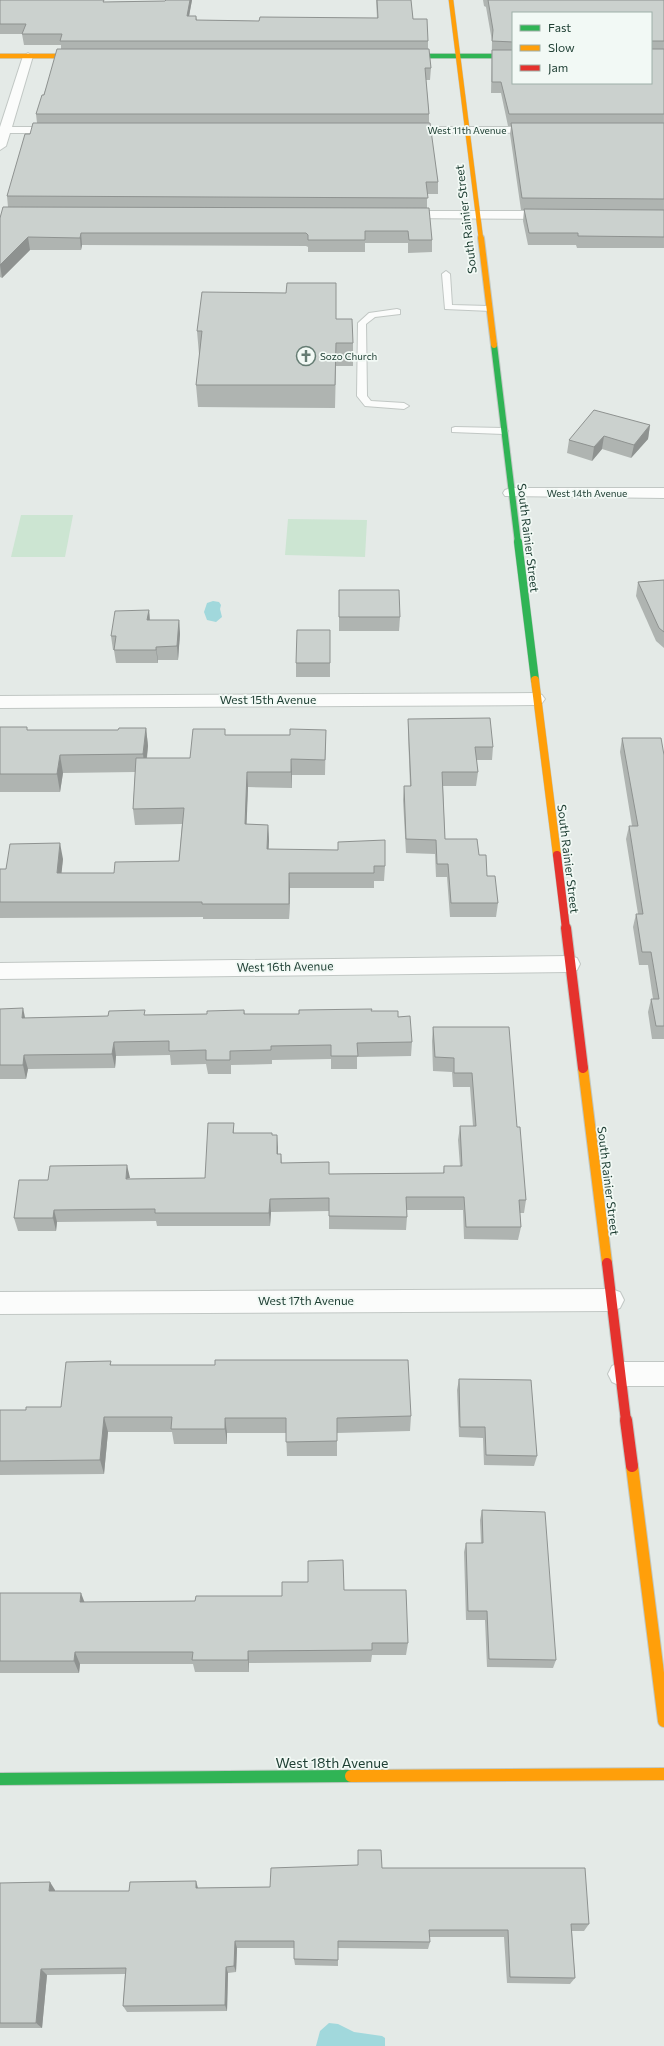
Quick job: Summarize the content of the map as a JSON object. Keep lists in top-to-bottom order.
{
  "streets": {
    "street": [
      "West 11th Avenue",
      "South Rainier Street",
      "West 14th Avenue",
      "West 15th Avenue",
      "West 16th Avenue",
      "West 17th Avenue",
      "West 18th Avenue"
    ]
  },
  "crossings": [
    ["West 11th Avenue", "South Rainier Street"],
    ["South Rainier Street", "West 14th Avenue"],
    ["South Rainier Street", "West 15th Avenue"],
    ["South Rainier Street", "West 16th Avenue"],
    ["South Rainier Street", "West 17th Avenue"]
  ],
  "places": {
    "church": ["Sozo Church"]
  },
  "legend": ["Fast", "Slow", "Jam"]
}
